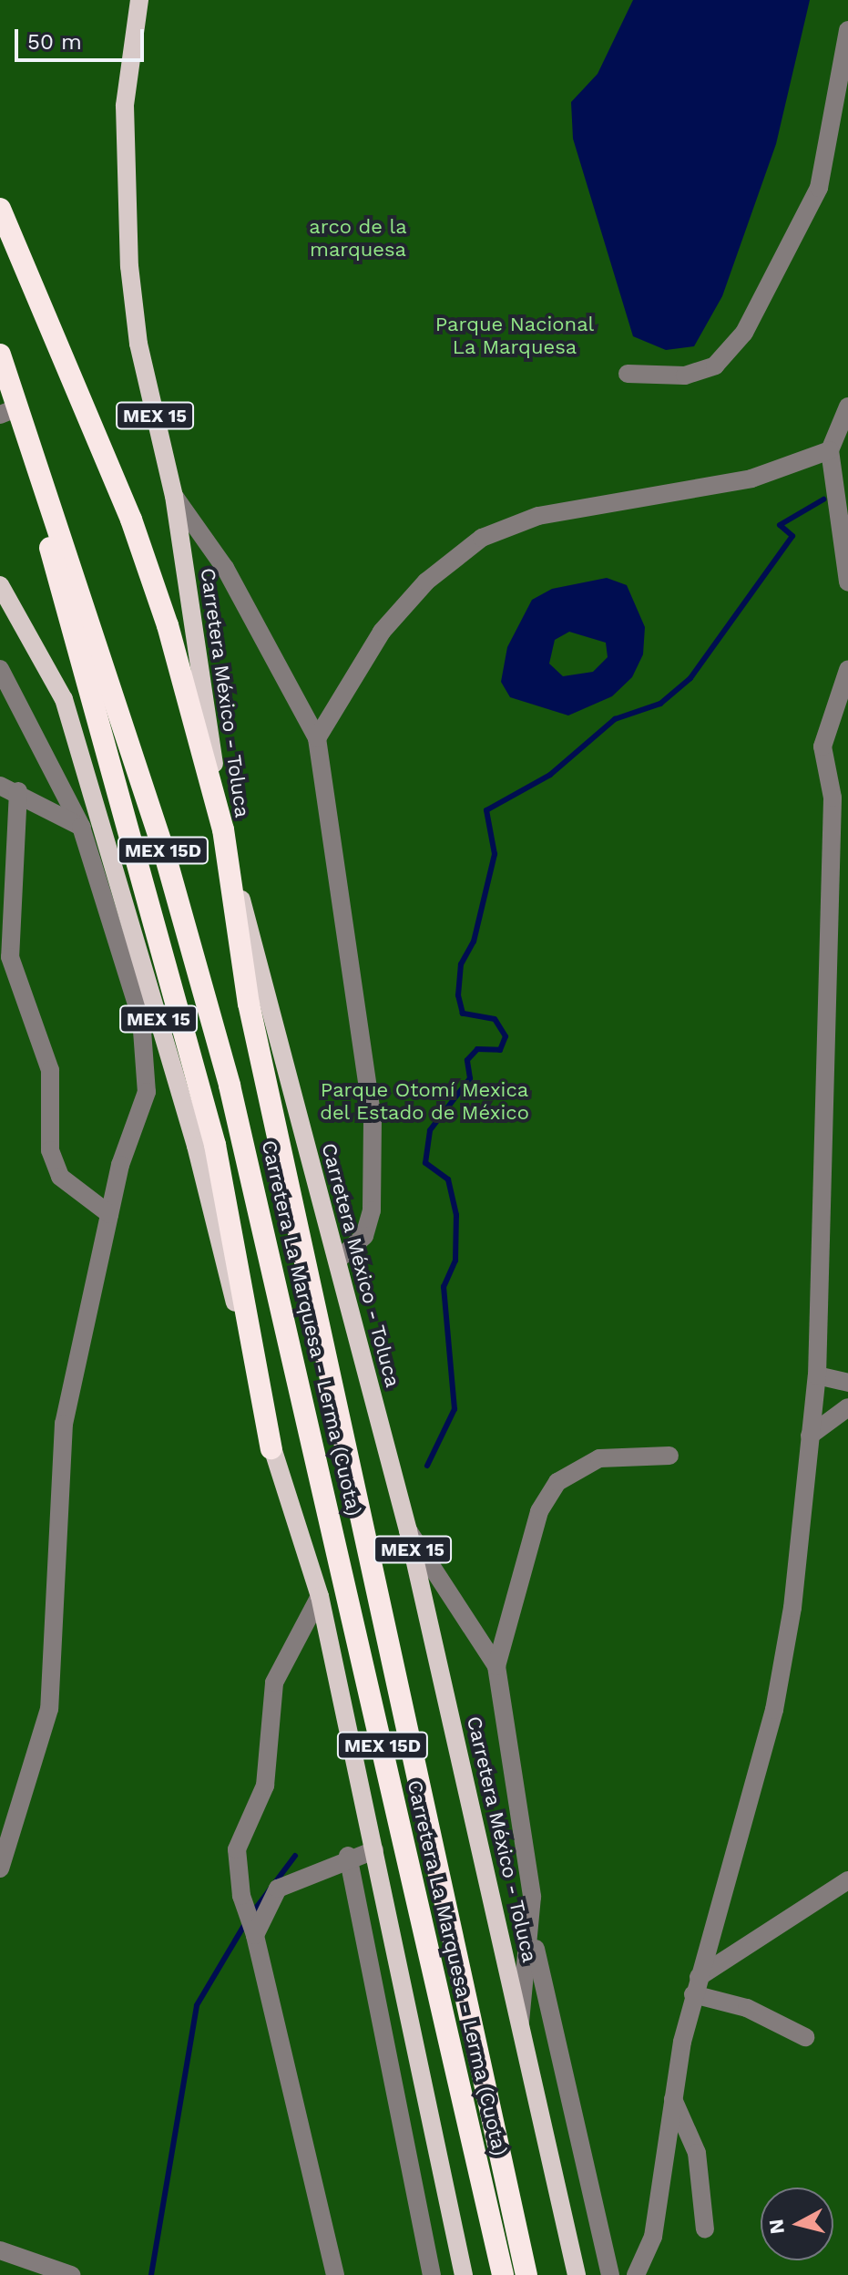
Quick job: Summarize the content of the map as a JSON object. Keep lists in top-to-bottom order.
{
  "streets": {
    "highway": ["MEX 15D", "Carretera La Marquesa - Lerma (Cuota)"],
    "main road": ["MEX 15", "Carretera México - Toluca"]
  },
  "crossings": [
    ["Carretera México - Toluca", "MEX 15D"],
    ["Carretera México - Toluca", "Carretera La Marquesa - Lerma (Cuota)"],
    ["MEX 15D", "Carretera La Marquesa - Lerma (Cuota)"]
  ],
  "parks": ["arco de la marquesa", "Parque Nacional La Marquesa", "Parque Otomí Mexica del Estado de México"],
  "scale_bar": "50 m",
  "north": "left"
}
